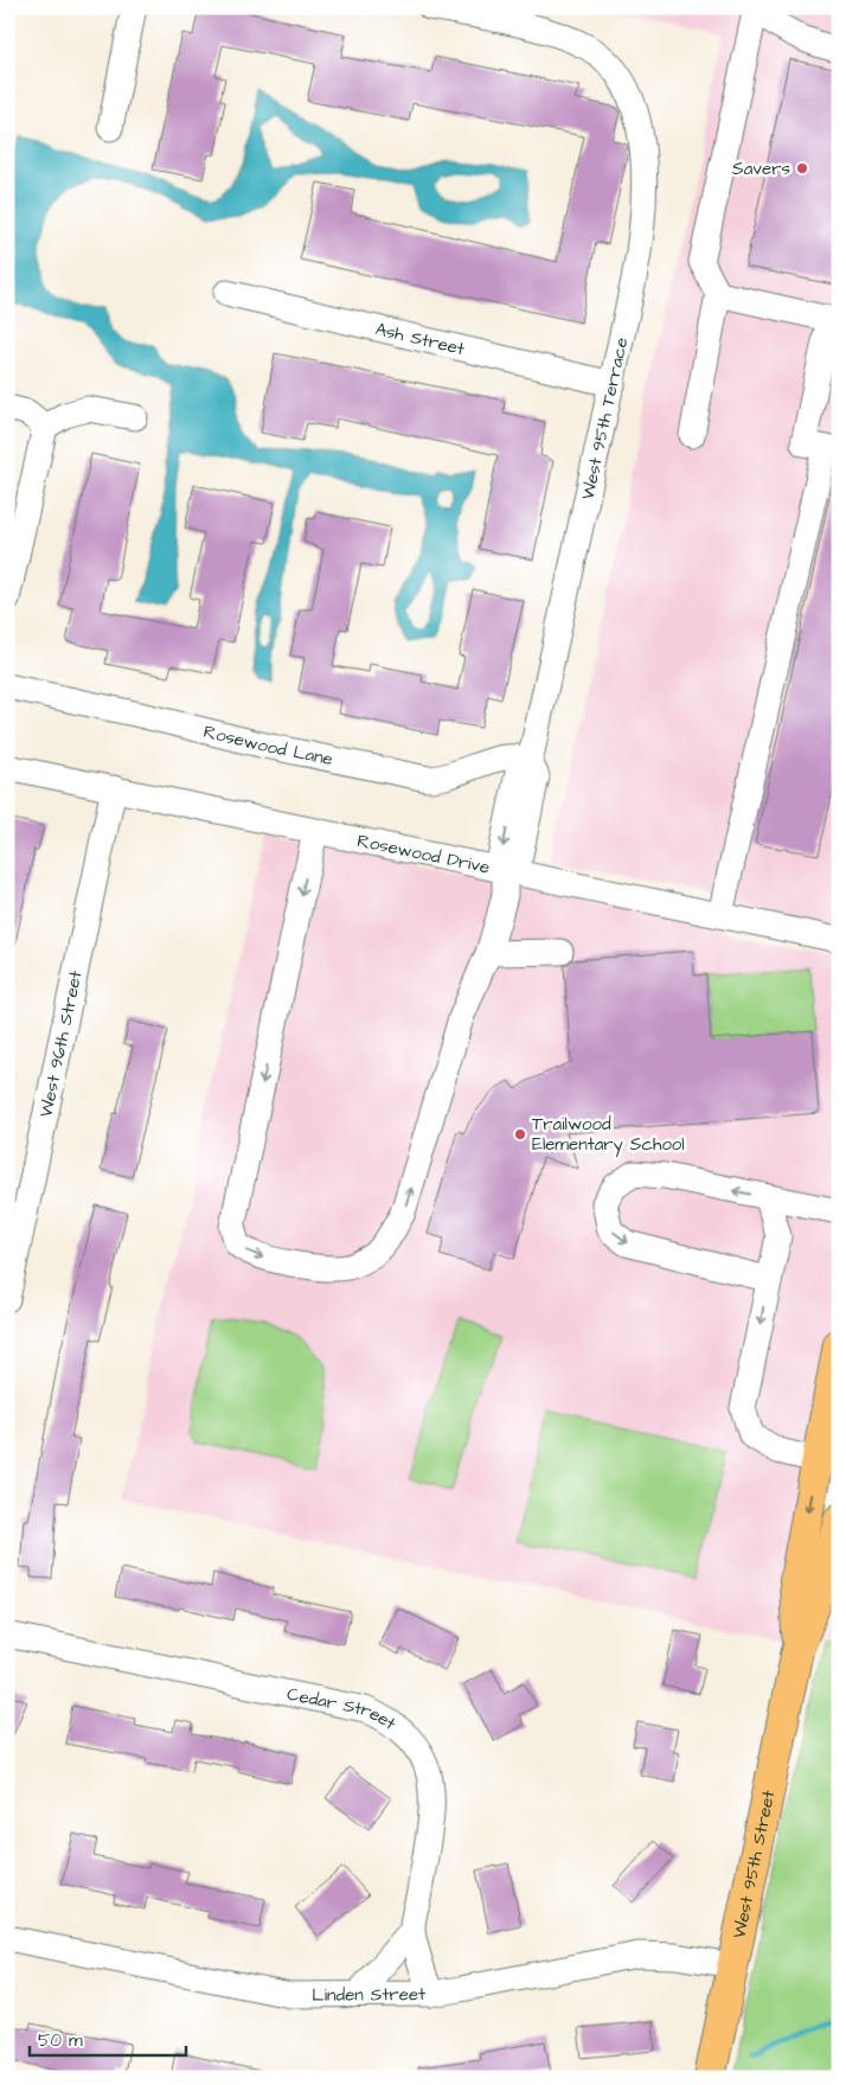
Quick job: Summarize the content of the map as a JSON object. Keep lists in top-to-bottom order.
{
  "streets": {
    "main road": ["West 95th Street"],
    "street": [
      "Ash Street",
      "West 95th Terrace",
      "Rosewood Lane",
      "Rosewood Drive",
      "West 96th Street",
      "Cedar Street",
      "Linden Street"
    ]
  },
  "crossings": [
    ["Ash Street", "West 95th Terrace"],
    ["West 95th Terrace", "Rosewood Lane"],
    ["West 95th Terrace", "Rosewood Drive"],
    ["Rosewood Drive", "West 96th Street"],
    ["Cedar Street", "Linden Street"],
    ["West 95th Street", "Linden Street"]
  ],
  "places": ["Savers", "Trailwood Elementary School"],
  "scale_bar": "50 m"
}
